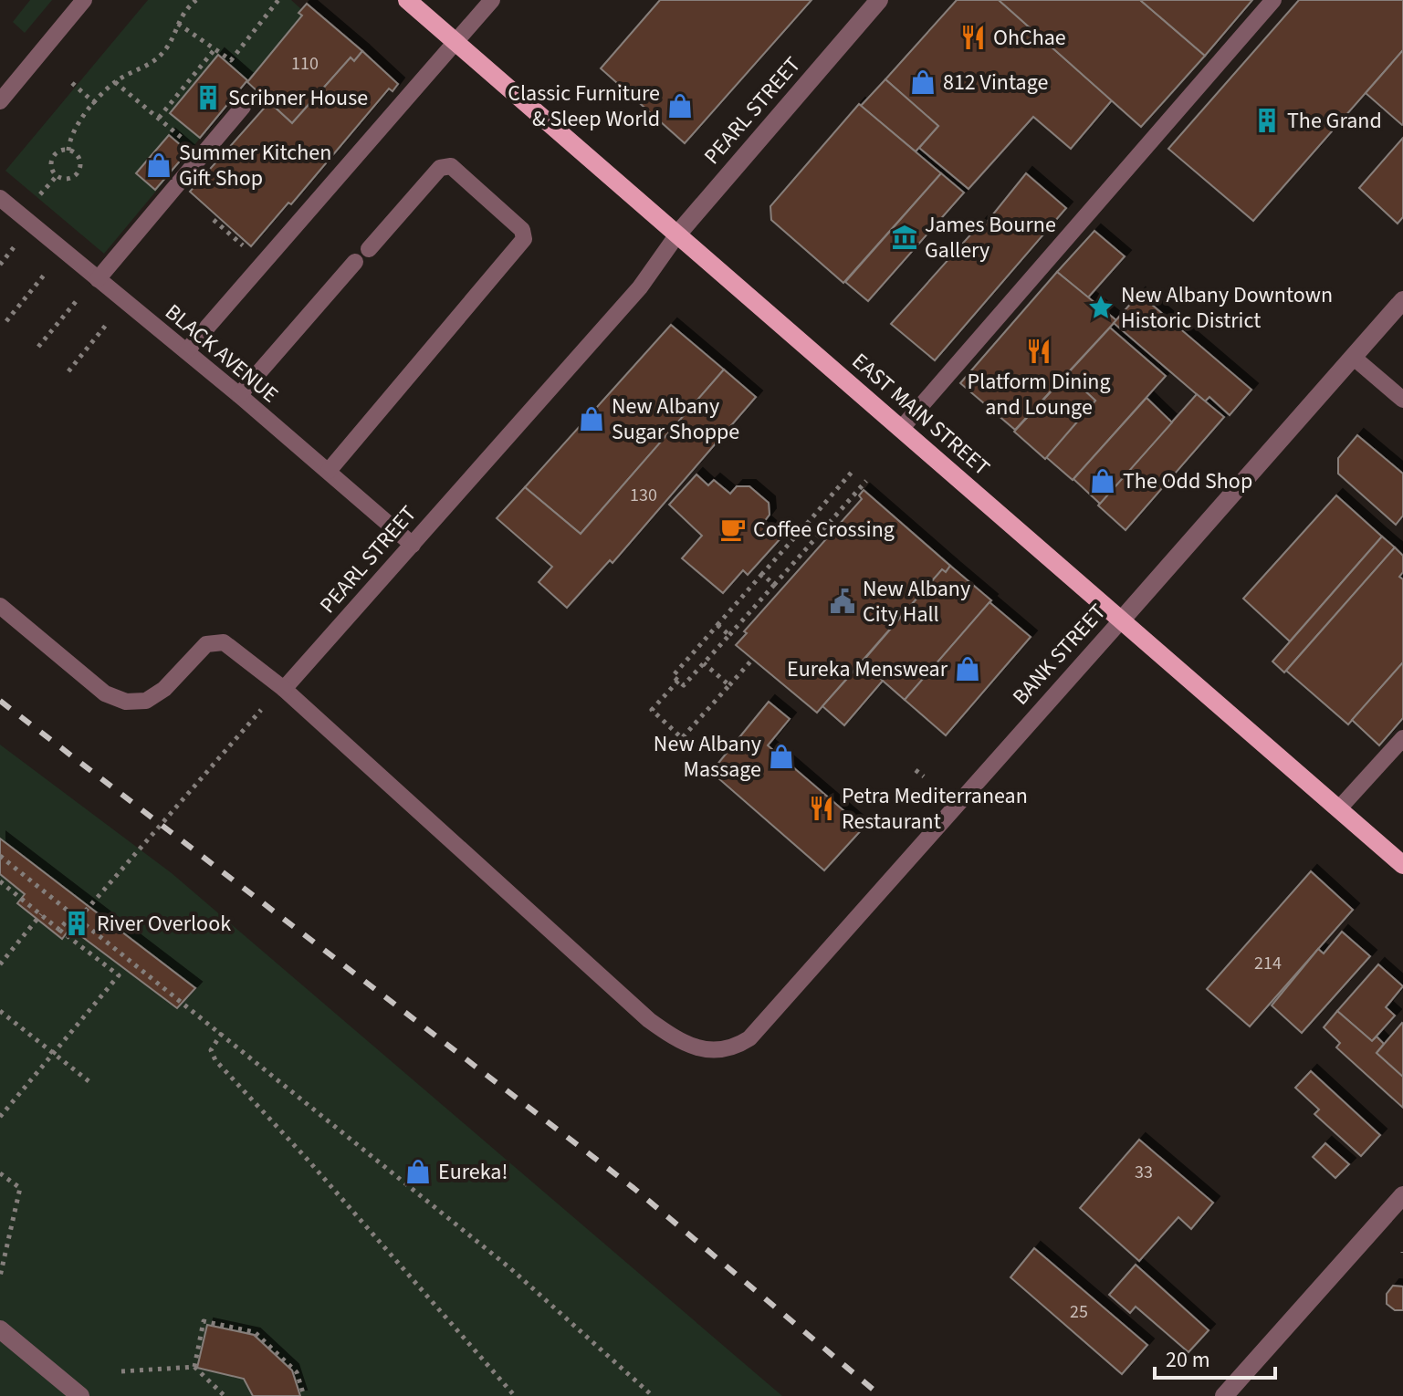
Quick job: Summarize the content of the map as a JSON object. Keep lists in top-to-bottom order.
{
  "streets": {
    "main road": ["EAST MAIN STREET"],
    "street": ["PEARL STREET", "BANK STREET"],
    "lane": ["BLACK AVENUE"]
  },
  "crossings": [
    ["PEARL STREET", "BLACK AVENUE"],
    ["PEARL STREET", "EAST MAIN STREET"],
    ["PEARL STREET", "BANK STREET"],
    ["EAST MAIN STREET", "BANK STREET"]
  ],
  "places": {
    "restaurant": ["OhChae", "Platform Dining and Lounge", "Petra Mediterranean Restaurant"],
    "shop": [
      "812 Vintage",
      "Classic Furniture & Sleep World",
      "Summer Kitchen Gift Shop",
      "New Albany Sugar Shoppe",
      "The Odd Shop",
      "Eureka Menswear",
      "New Albany Massage",
      "Eureka!"
    ],
    "building": ["Scribner House", "The Grand", "River Overlook"],
    "museum": ["James Bourne Gallery"],
    "place": ["New Albany Downtown Historic District"],
    "cafe": ["Coffee Crossing"],
    "public building": ["New Albany City Hall"]
  },
  "house_numbers": [
    "110",
    "130",
    "214",
    "33",
    "25"
  ],
  "scale_bar": "20 m"
}
